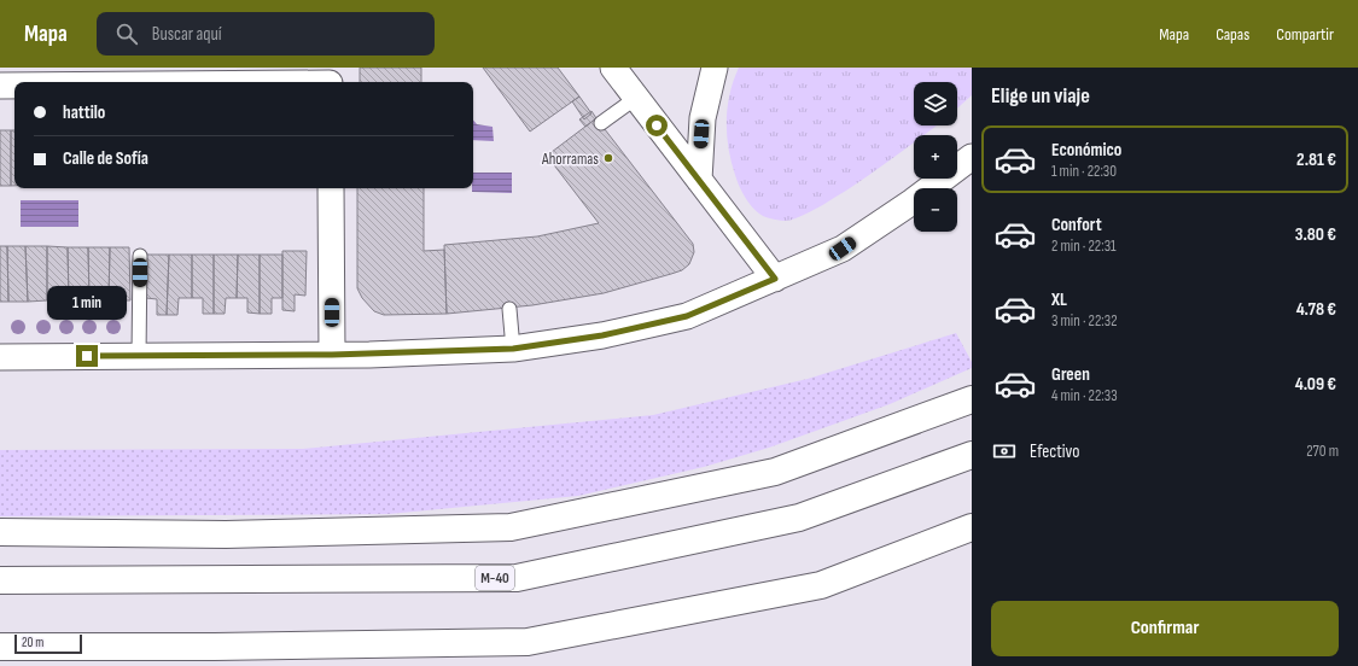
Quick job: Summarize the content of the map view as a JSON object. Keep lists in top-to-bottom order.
{
  "streets": {
    "highway": ["M-40"]
  },
  "places": ["Ahorramas"],
  "scale_bar": "20 m",
  "page": {
    "header": "Mapa",
    "search": "Buscar aquí",
    "nav": ["Mapa", "Capas", "Compartir"],
    "heading": "Elige un viaje",
    "map_buttons": ["+", "−"],
    "banner": ["hattilo", "Calle de Sofía"],
    "list": [
      {
        "name": "Económico",
        "note": "1 min · 22:30",
        "value": "2.81 €"
      },
      {
        "name": "Confort",
        "note": "2 min · 22:31",
        "value": "3.80 €"
      },
      {
        "name": "XL",
        "note": "3 min · 22:32",
        "value": "4.78 €"
      },
      {
        "name": "Green",
        "note": "4 min · 22:33",
        "value": "4.09 €"
      }
    ],
    "bubble": "1 min",
    "pay": ["Efectivo", "270 m"],
    "buttons": "Confirmar",
    "scale": "20 m"
  }
}
